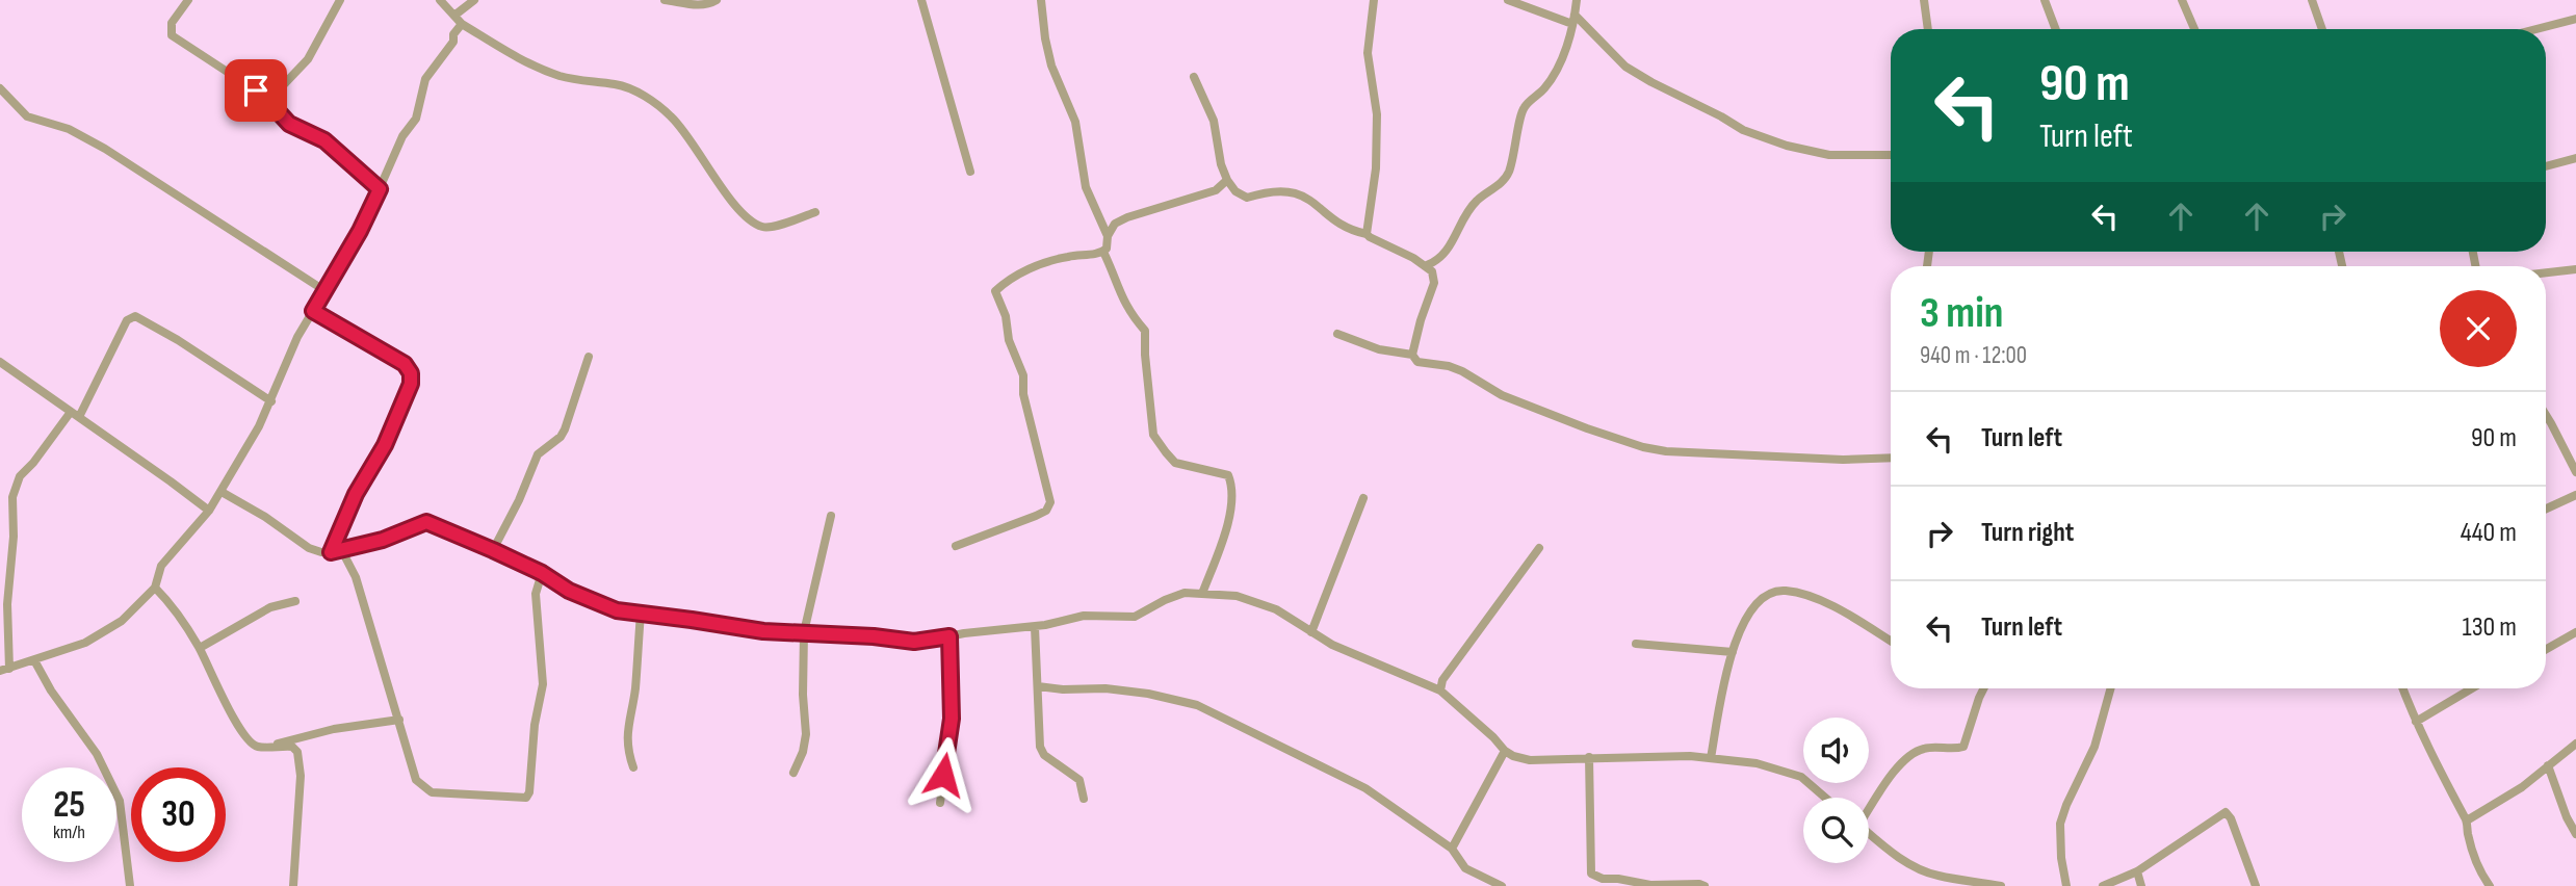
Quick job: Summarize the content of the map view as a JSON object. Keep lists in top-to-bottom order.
{
  "page": {
    "turn": ["90 m", "Turn left"],
    "heading": ["3 min", "940 m · 12:00"],
    "list": [
      {
        "name": "Turn left",
        "value": "90 m"
      },
      {
        "name": "Turn right",
        "value": "440 m"
      },
      {
        "name": "Turn left",
        "value": "130 m"
      }
    ],
    "speed": "25 km/h",
    "limit": "30"
  }
}
